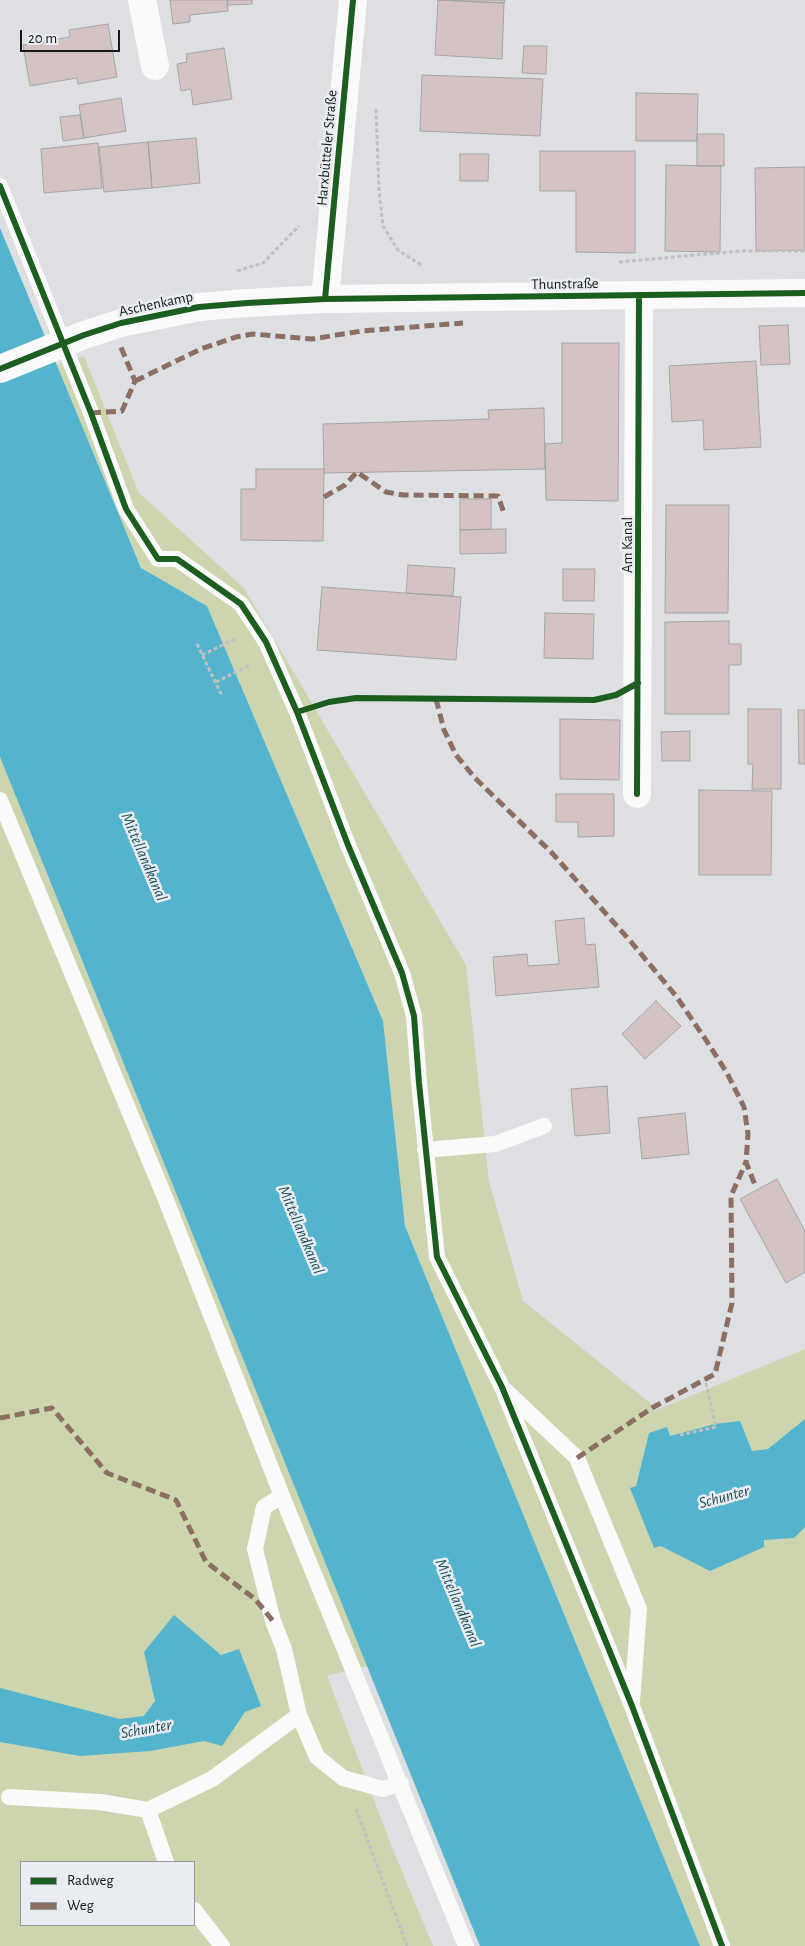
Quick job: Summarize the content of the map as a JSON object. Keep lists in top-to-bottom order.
{
  "streets": {
    "street": [
      "Harxbütteler Straße",
      "Thunstraße",
      "Aschenkamp",
      "Am Kanal"
    ]
  },
  "crossings": [
    ["Harxbütteler Straße", "Thunstraße"],
    ["Harxbütteler Straße", "Aschenkamp"],
    ["Thunstraße", "Aschenkamp"],
    ["Thunstraße", "Am Kanal"]
  ],
  "water": ["Mittellandkanal", "Schunter"],
  "legend": ["Radweg", "Weg"],
  "scale_bar": "20 m"
}
